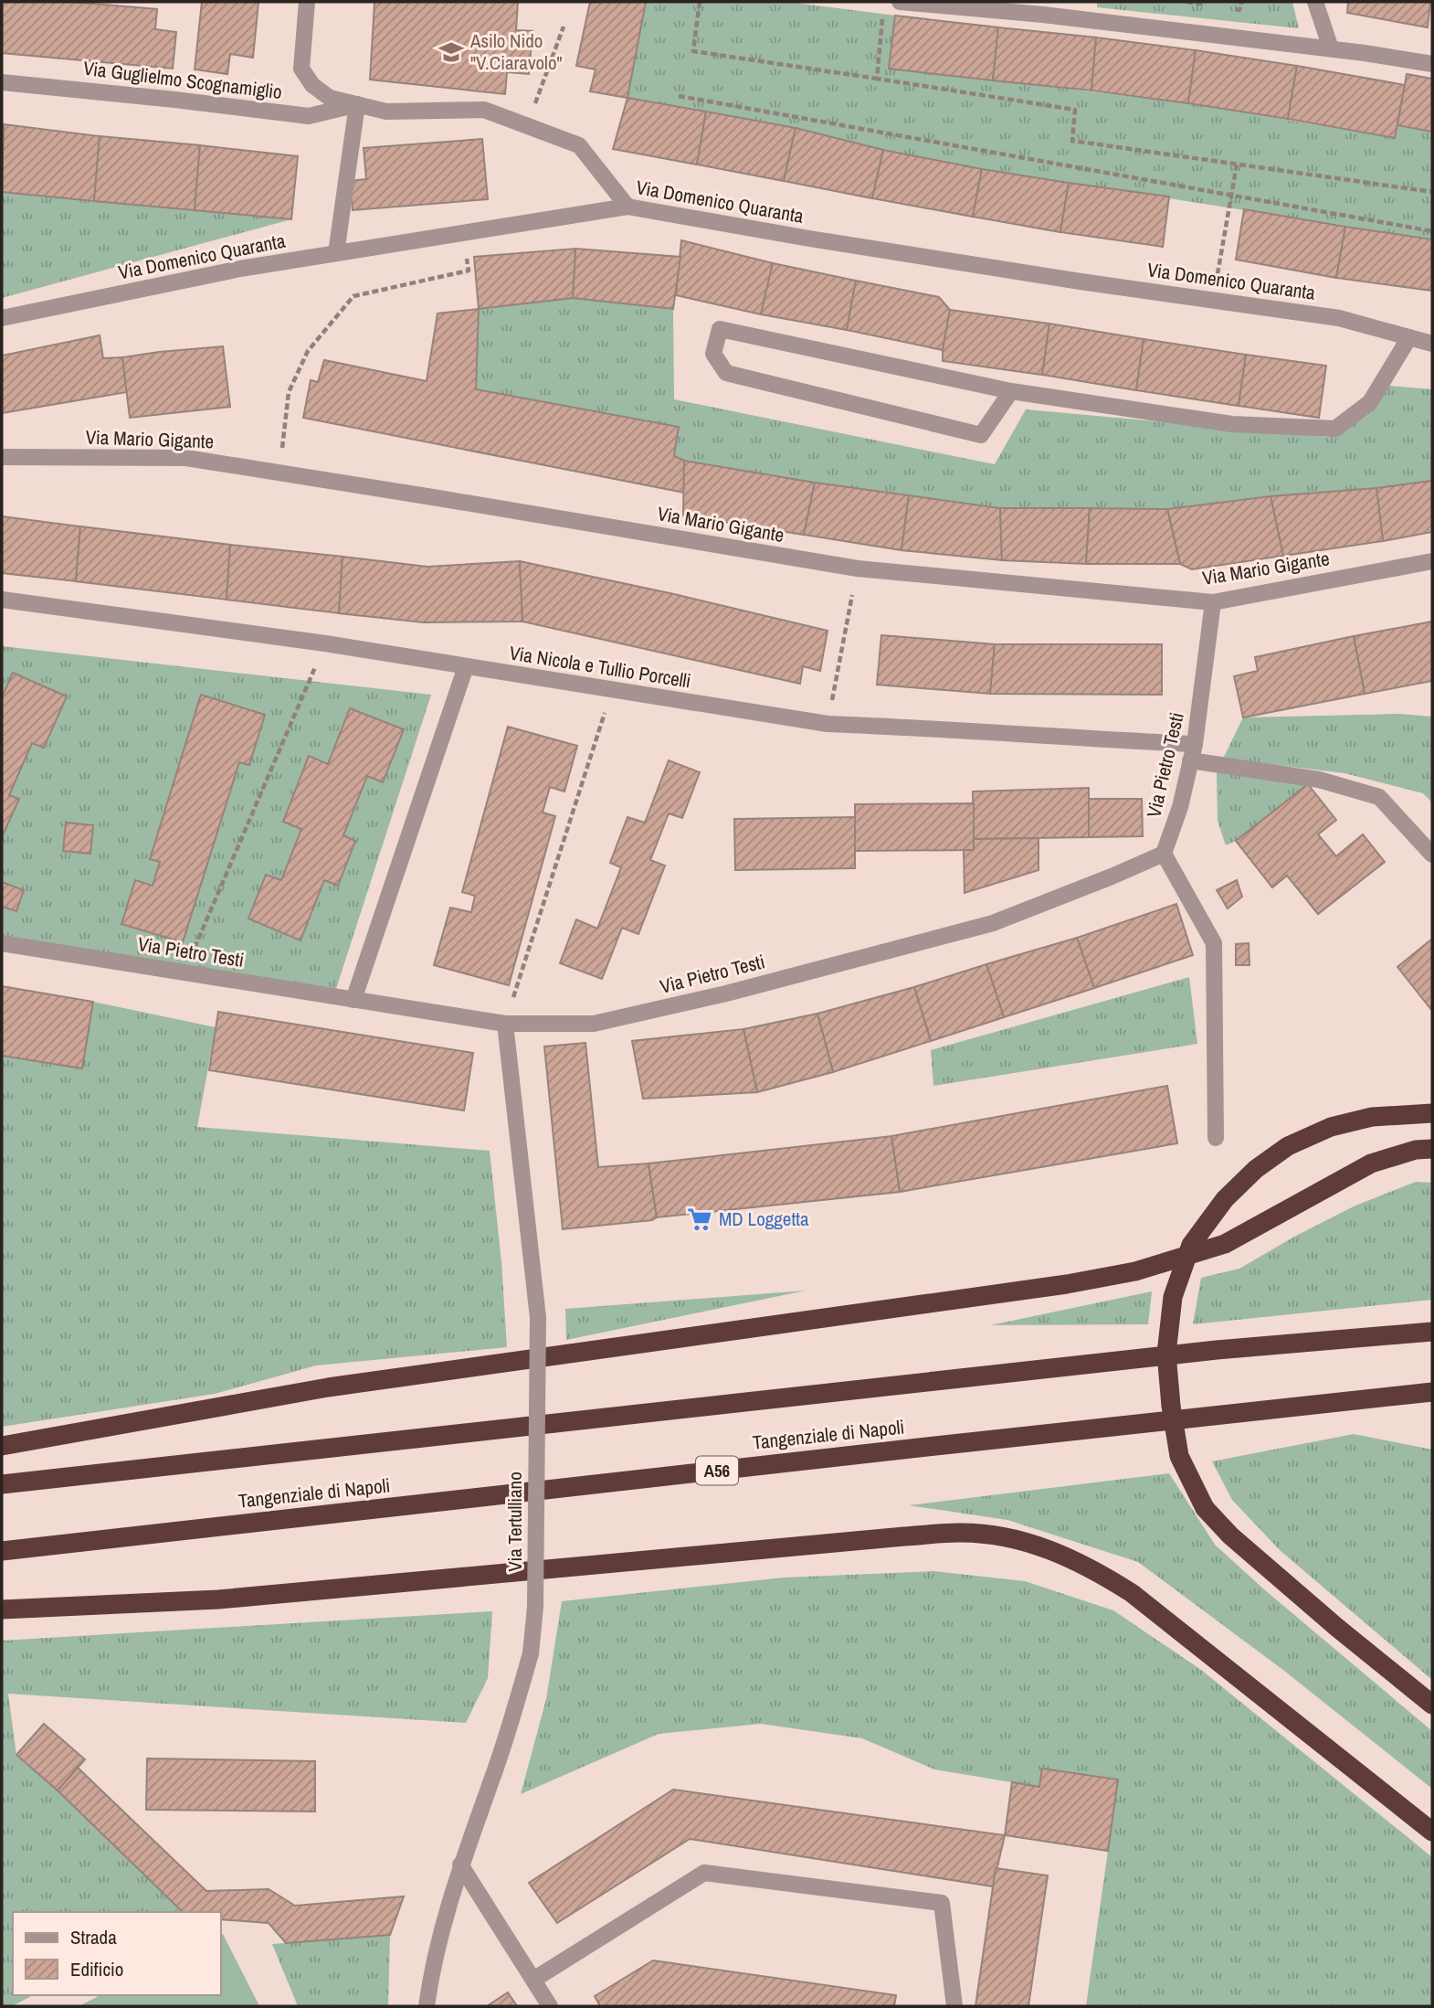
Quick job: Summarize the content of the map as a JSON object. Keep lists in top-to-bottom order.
{
  "streets": {
    "highway": ["Tangenziale di Napoli", "A56"],
    "street": [
      "Via Guglielmo Scognamiglio",
      "Via Domenico Quaranta",
      "Via Mario Gigante",
      "Via Nicola e Tullio Porcelli",
      "Via Pietro Testi",
      "Via Tertulliano"
    ]
  },
  "crossings": [
    ["Via Mario Gigante", "Via Pietro Testi"],
    ["Via Nicola e Tullio Porcelli", "Via Pietro Testi"],
    ["Via Pietro Testi", "Via Tertulliano"]
  ],
  "places": {
    "school or university": ["Asilo Nido \"V.Ciaravolo\""],
    "supermarket": ["MD Loggetta"]
  },
  "legend": ["Strada", "Edificio"]
}
